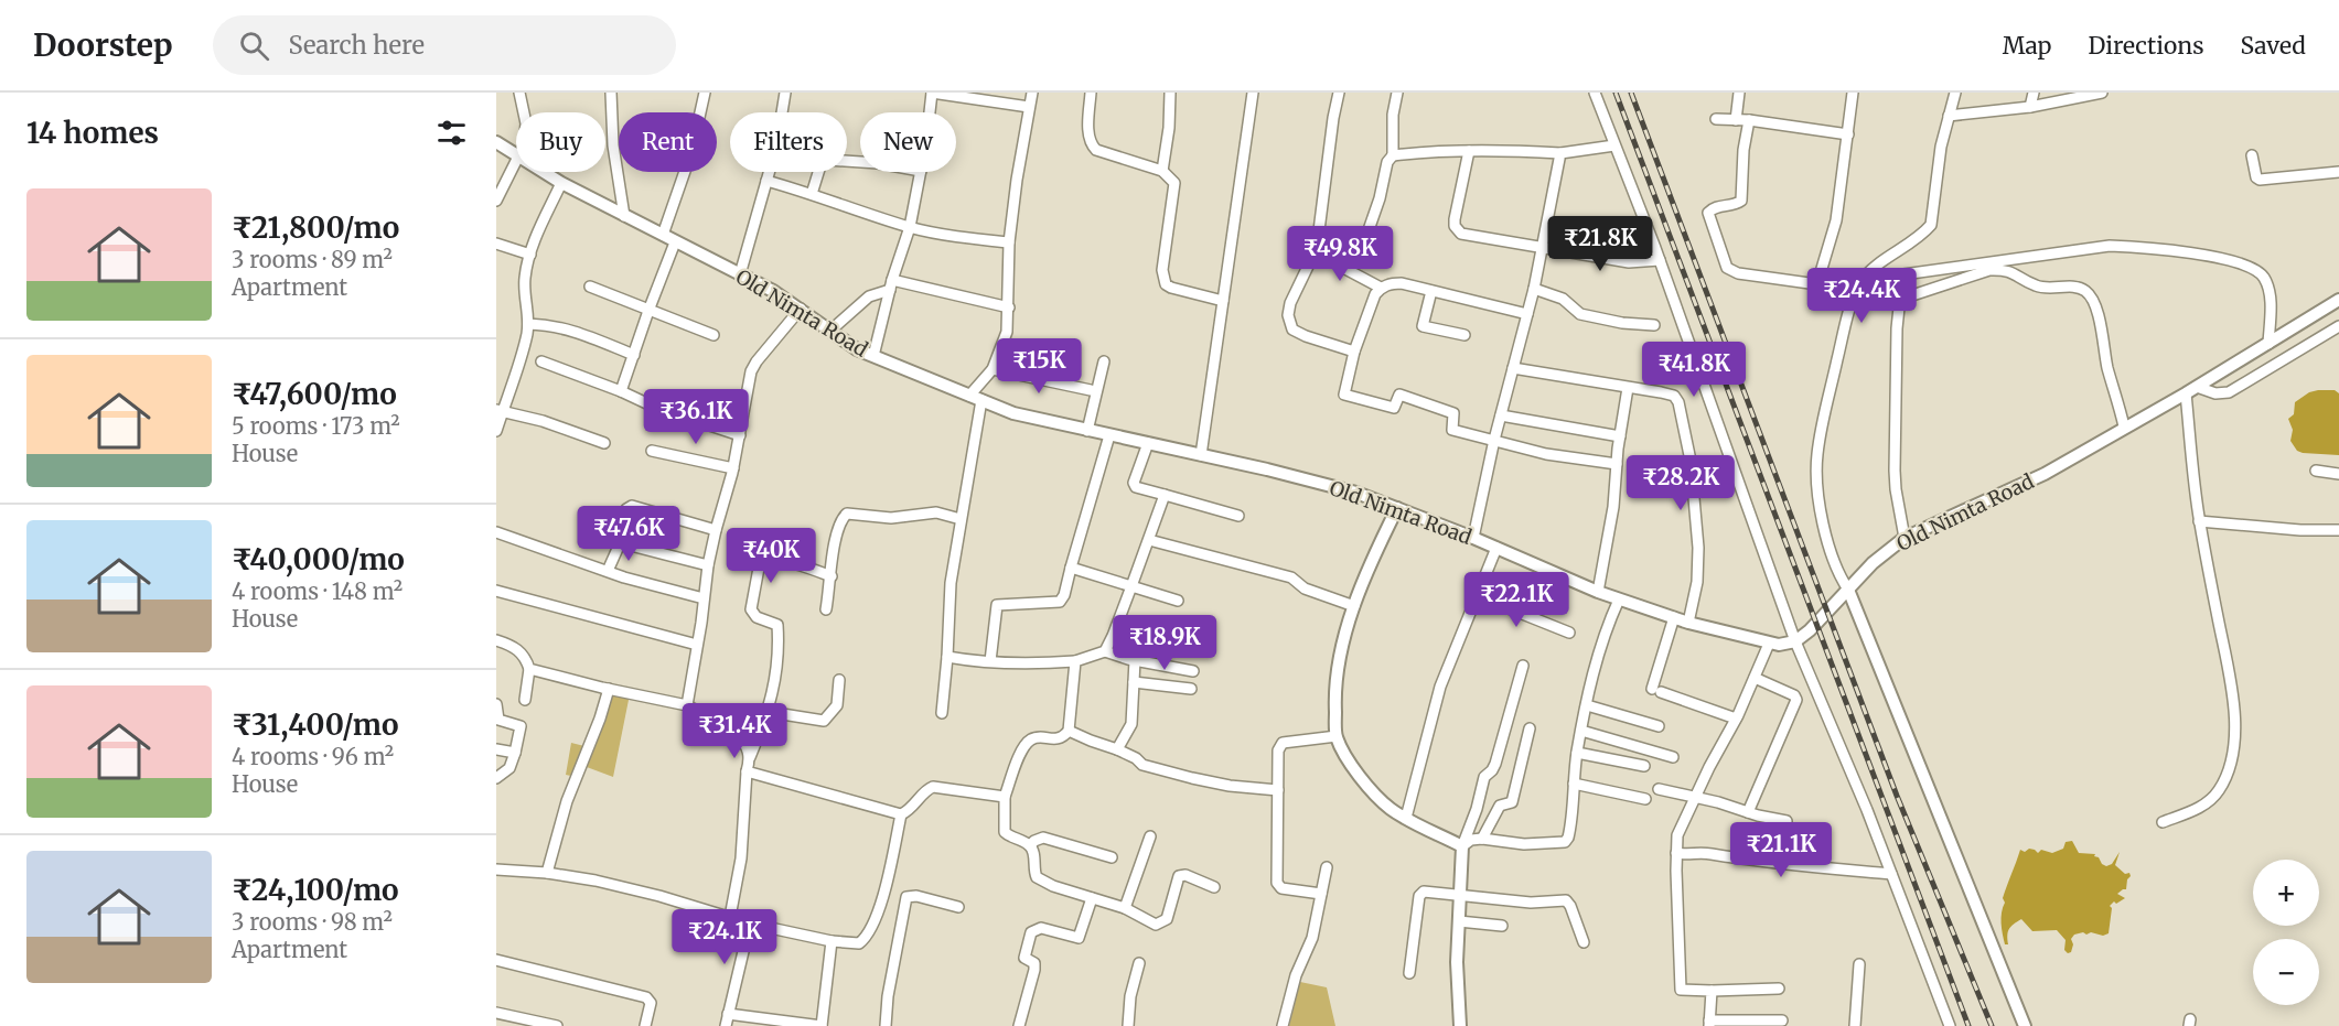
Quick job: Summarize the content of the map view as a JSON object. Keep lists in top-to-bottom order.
{
  "streets": {
    "street": ["Old Nimta Road"]
  },
  "page": {
    "header": "Doorstep",
    "search": "Search here",
    "nav": ["Map", "Directions", "Saved"],
    "heading": "14 homes",
    "chip": [
      "Buy",
      "Rent",
      "Filters",
      "New"
    ],
    "list": [
      {
        "name": "₹21,800/mo",
        "note": "3 rooms · 89 m² · Apartment"
      },
      {
        "name": "₹47,600/mo",
        "note": "5 rooms · 173 m² · House"
      },
      {
        "name": "₹40,000/mo",
        "note": "4 rooms · 148 m² · House"
      },
      {
        "name": "₹31,400/mo",
        "note": "4 rooms · 96 m² · House"
      },
      {
        "name": "₹24,100/mo",
        "note": "3 rooms · 98 m² · Apartment"
      }
    ],
    "price": [
      "₹21.8K",
      "₹49.8K",
      "₹24.4K",
      "₹15K",
      "₹41.8K",
      "₹36.1K",
      "₹28.2K",
      "₹47.6K",
      "₹40K",
      "₹22.1K",
      "₹18.9K",
      "₹31.4K",
      "₹21.1K",
      "₹24.1K"
    ],
    "map_buttons": ["+", "−"]
  }
}
